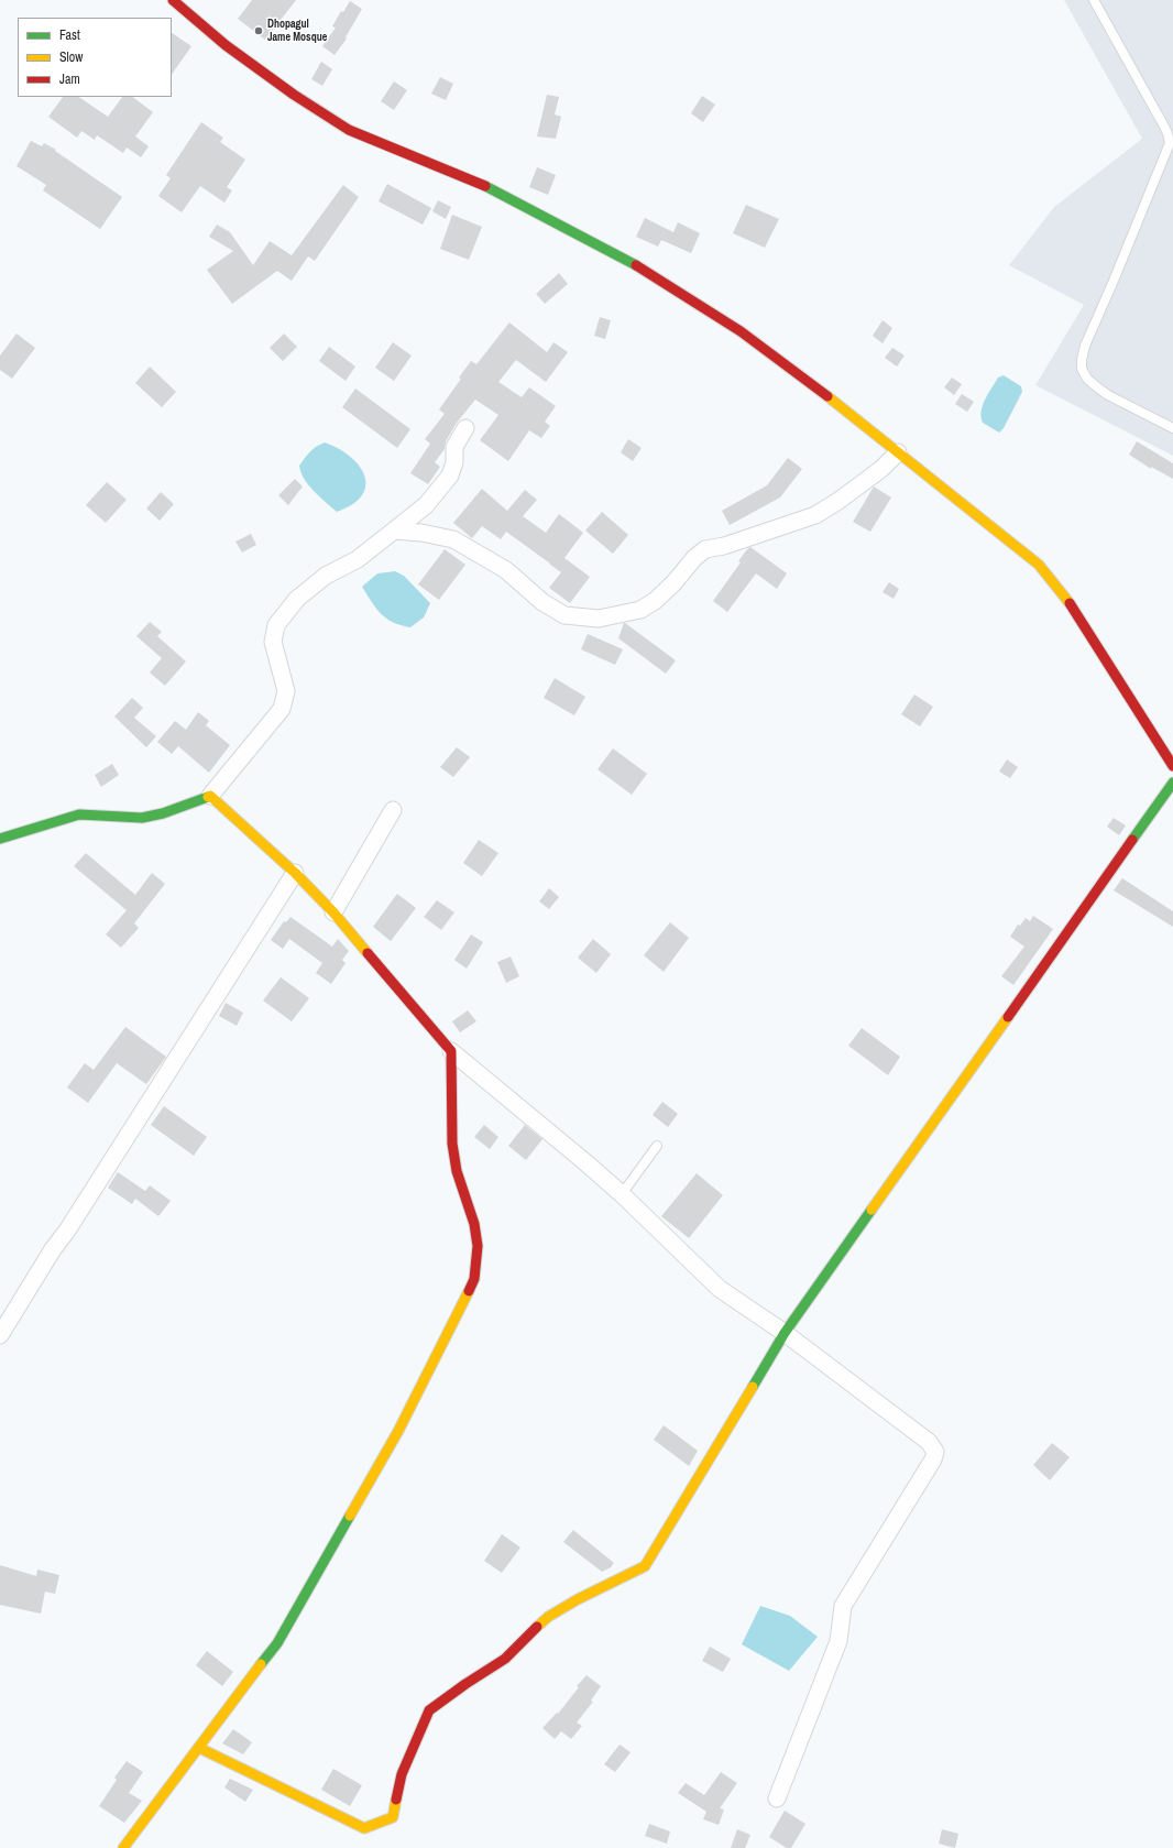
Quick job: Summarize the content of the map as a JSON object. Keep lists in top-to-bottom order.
{
  "places": ["Dhopagul Jame Mosque"],
  "legend": ["Fast", "Slow", "Jam"]
}
